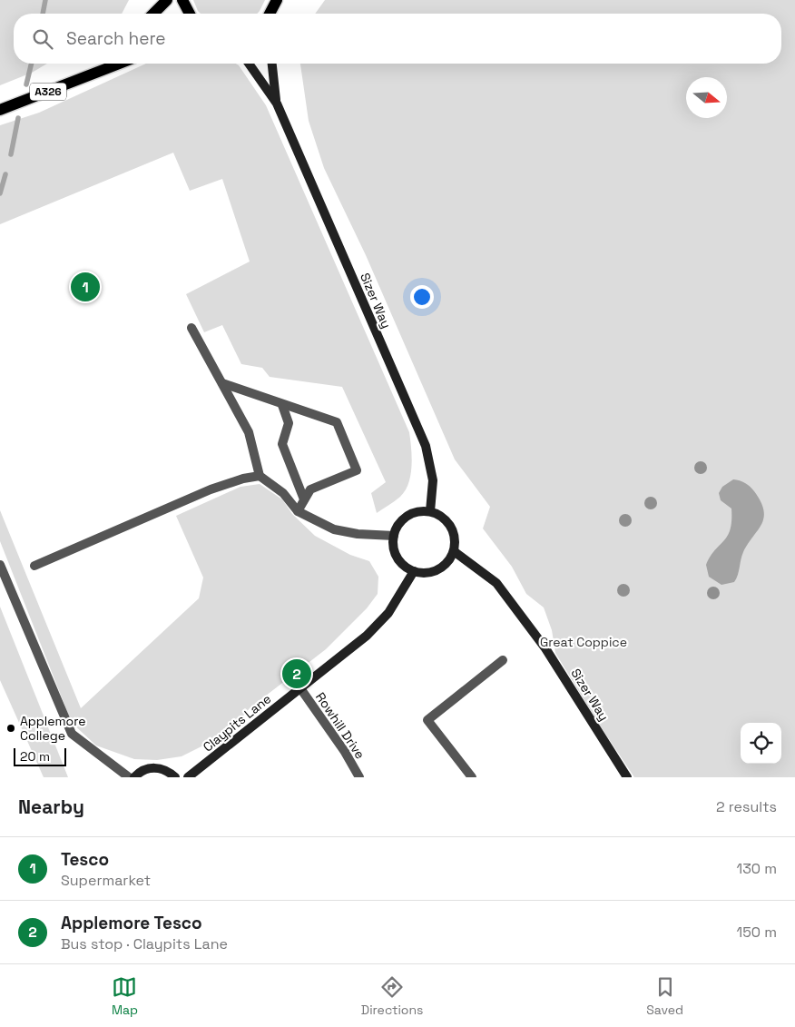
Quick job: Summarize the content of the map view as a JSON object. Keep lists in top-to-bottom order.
{
  "streets": {
    "main road": ["A326"],
    "street": ["Sizer Way", "Claypits Lane", "Rowhill Drive"]
  },
  "crossings": [
    ["Sizer Way", "Claypits Lane"],
    ["Claypits Lane", "Rowhill Drive"]
  ],
  "parks": ["Great Coppice"],
  "places": ["Applemore College"],
  "scale_bar": "20 m",
  "north": "right",
  "page": {
    "search": "Search here",
    "pins": ["1", "2"],
    "scale": "20 m",
    "heading": ["Nearby", "2 results"],
    "list": [
      {
        "mark": "1",
        "name": "Tesco",
        "note": "Supermarket",
        "value": "130 m"
      },
      {
        "mark": "2",
        "name": "Applemore Tesco",
        "note": "Bus stop · Claypits Lane",
        "value": "150 m"
      }
    ],
    "nav": ["Map", "Directions", "Saved"]
  }
}
